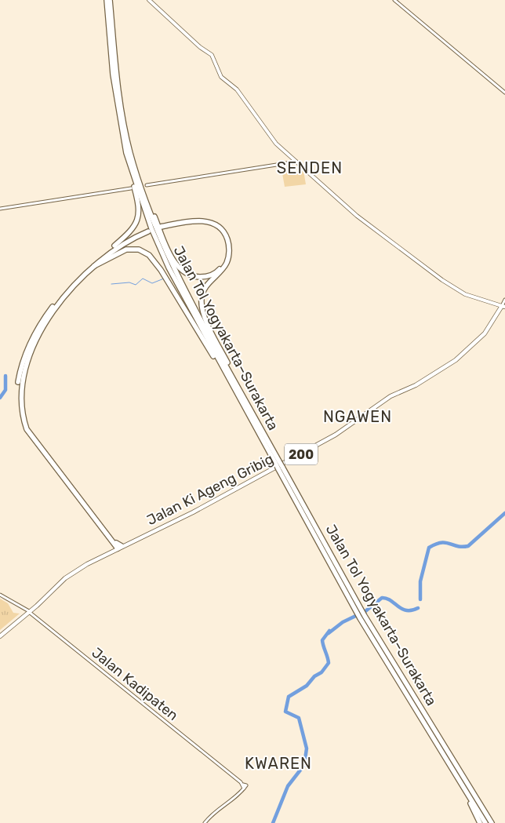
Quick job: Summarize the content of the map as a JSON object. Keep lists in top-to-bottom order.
{
  "streets": {
    "highway": ["Jalan Tol Yogyakarta–Surakarta"],
    "main road": ["200", "Jalan Ki Ageng Gribig"],
    "street": ["Jalan Kadipaten"]
  },
  "crossings": [
    ["Jalan Ki Ageng Gribig", "Jalan Kadipaten"]
  ],
  "districts": ["SENDEN", "NGAWEN", "KWAREN"]
}
